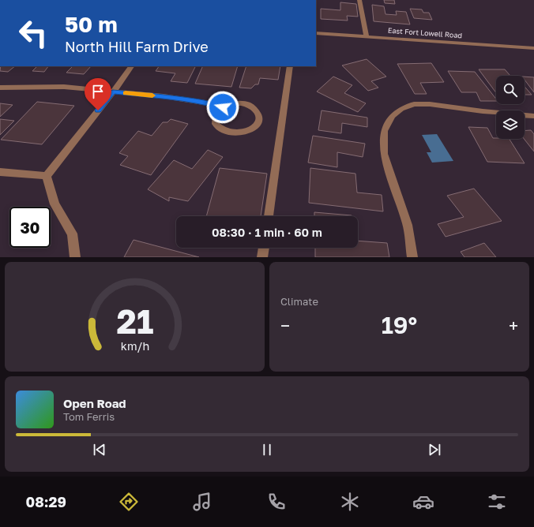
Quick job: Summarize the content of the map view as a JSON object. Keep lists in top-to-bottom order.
{
  "streets": {
    "street": ["East Fort Lowell Road"]
  },
  "page": {
    "turn": ["50 m", "North Hill Farm Drive"],
    "limit": "30",
    "trip": "08:30 · 1 min · 60 m",
    "tile": "Climate",
    "heat": ["−", "19°", "+"],
    "song": ["Open Road", "Tom Ferris"],
    "tabs": "08:29",
    "gauge": ["21", "km/h"]
  }
}
